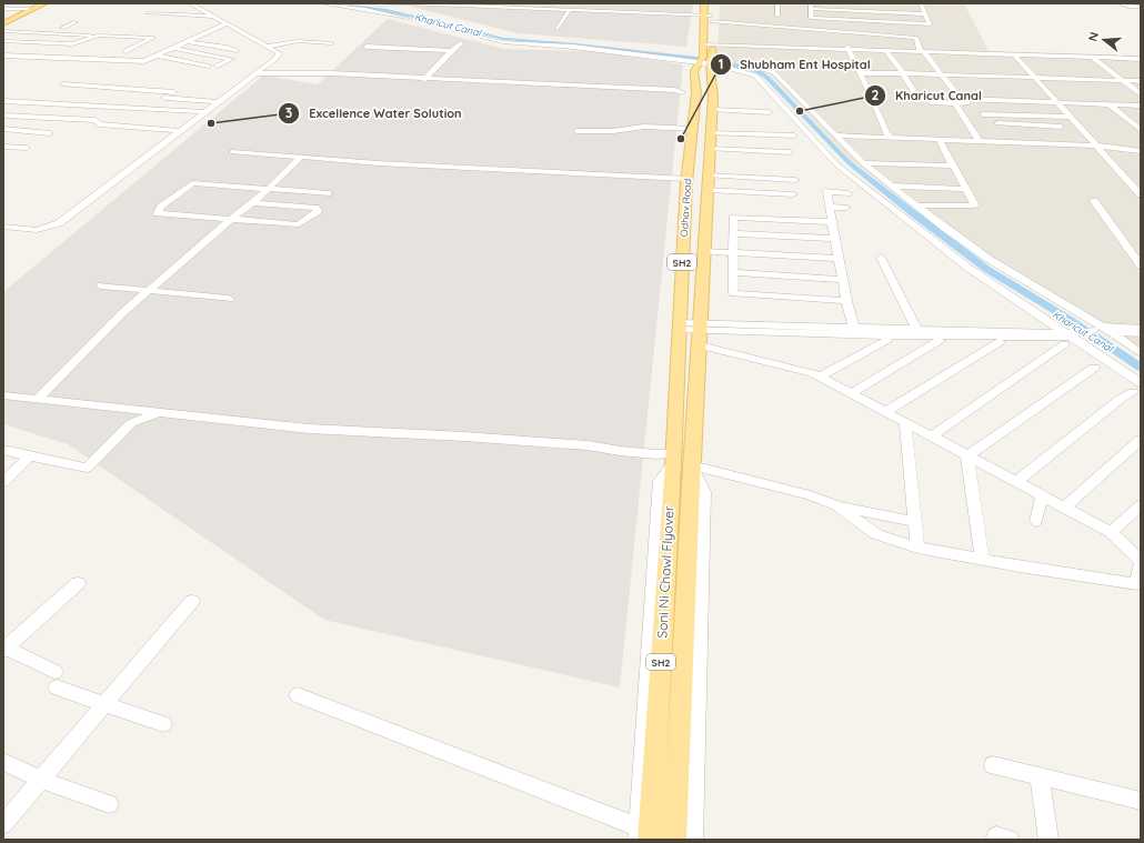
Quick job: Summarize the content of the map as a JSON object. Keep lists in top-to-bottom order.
{
  "streets": {
    "main road": ["Odhav Road", "SH2", "Soni Ni Chawl Flyover"]
  },
  "crossings": [
    ["Odhav Road", "Soni Ni Chawl Flyover"]
  ],
  "water": ["Kharicut Canal"],
  "places": ["Kharicut Canal", "Excellence Water Solution", "Shubham Ent Hospital"],
  "north": "left"
}
